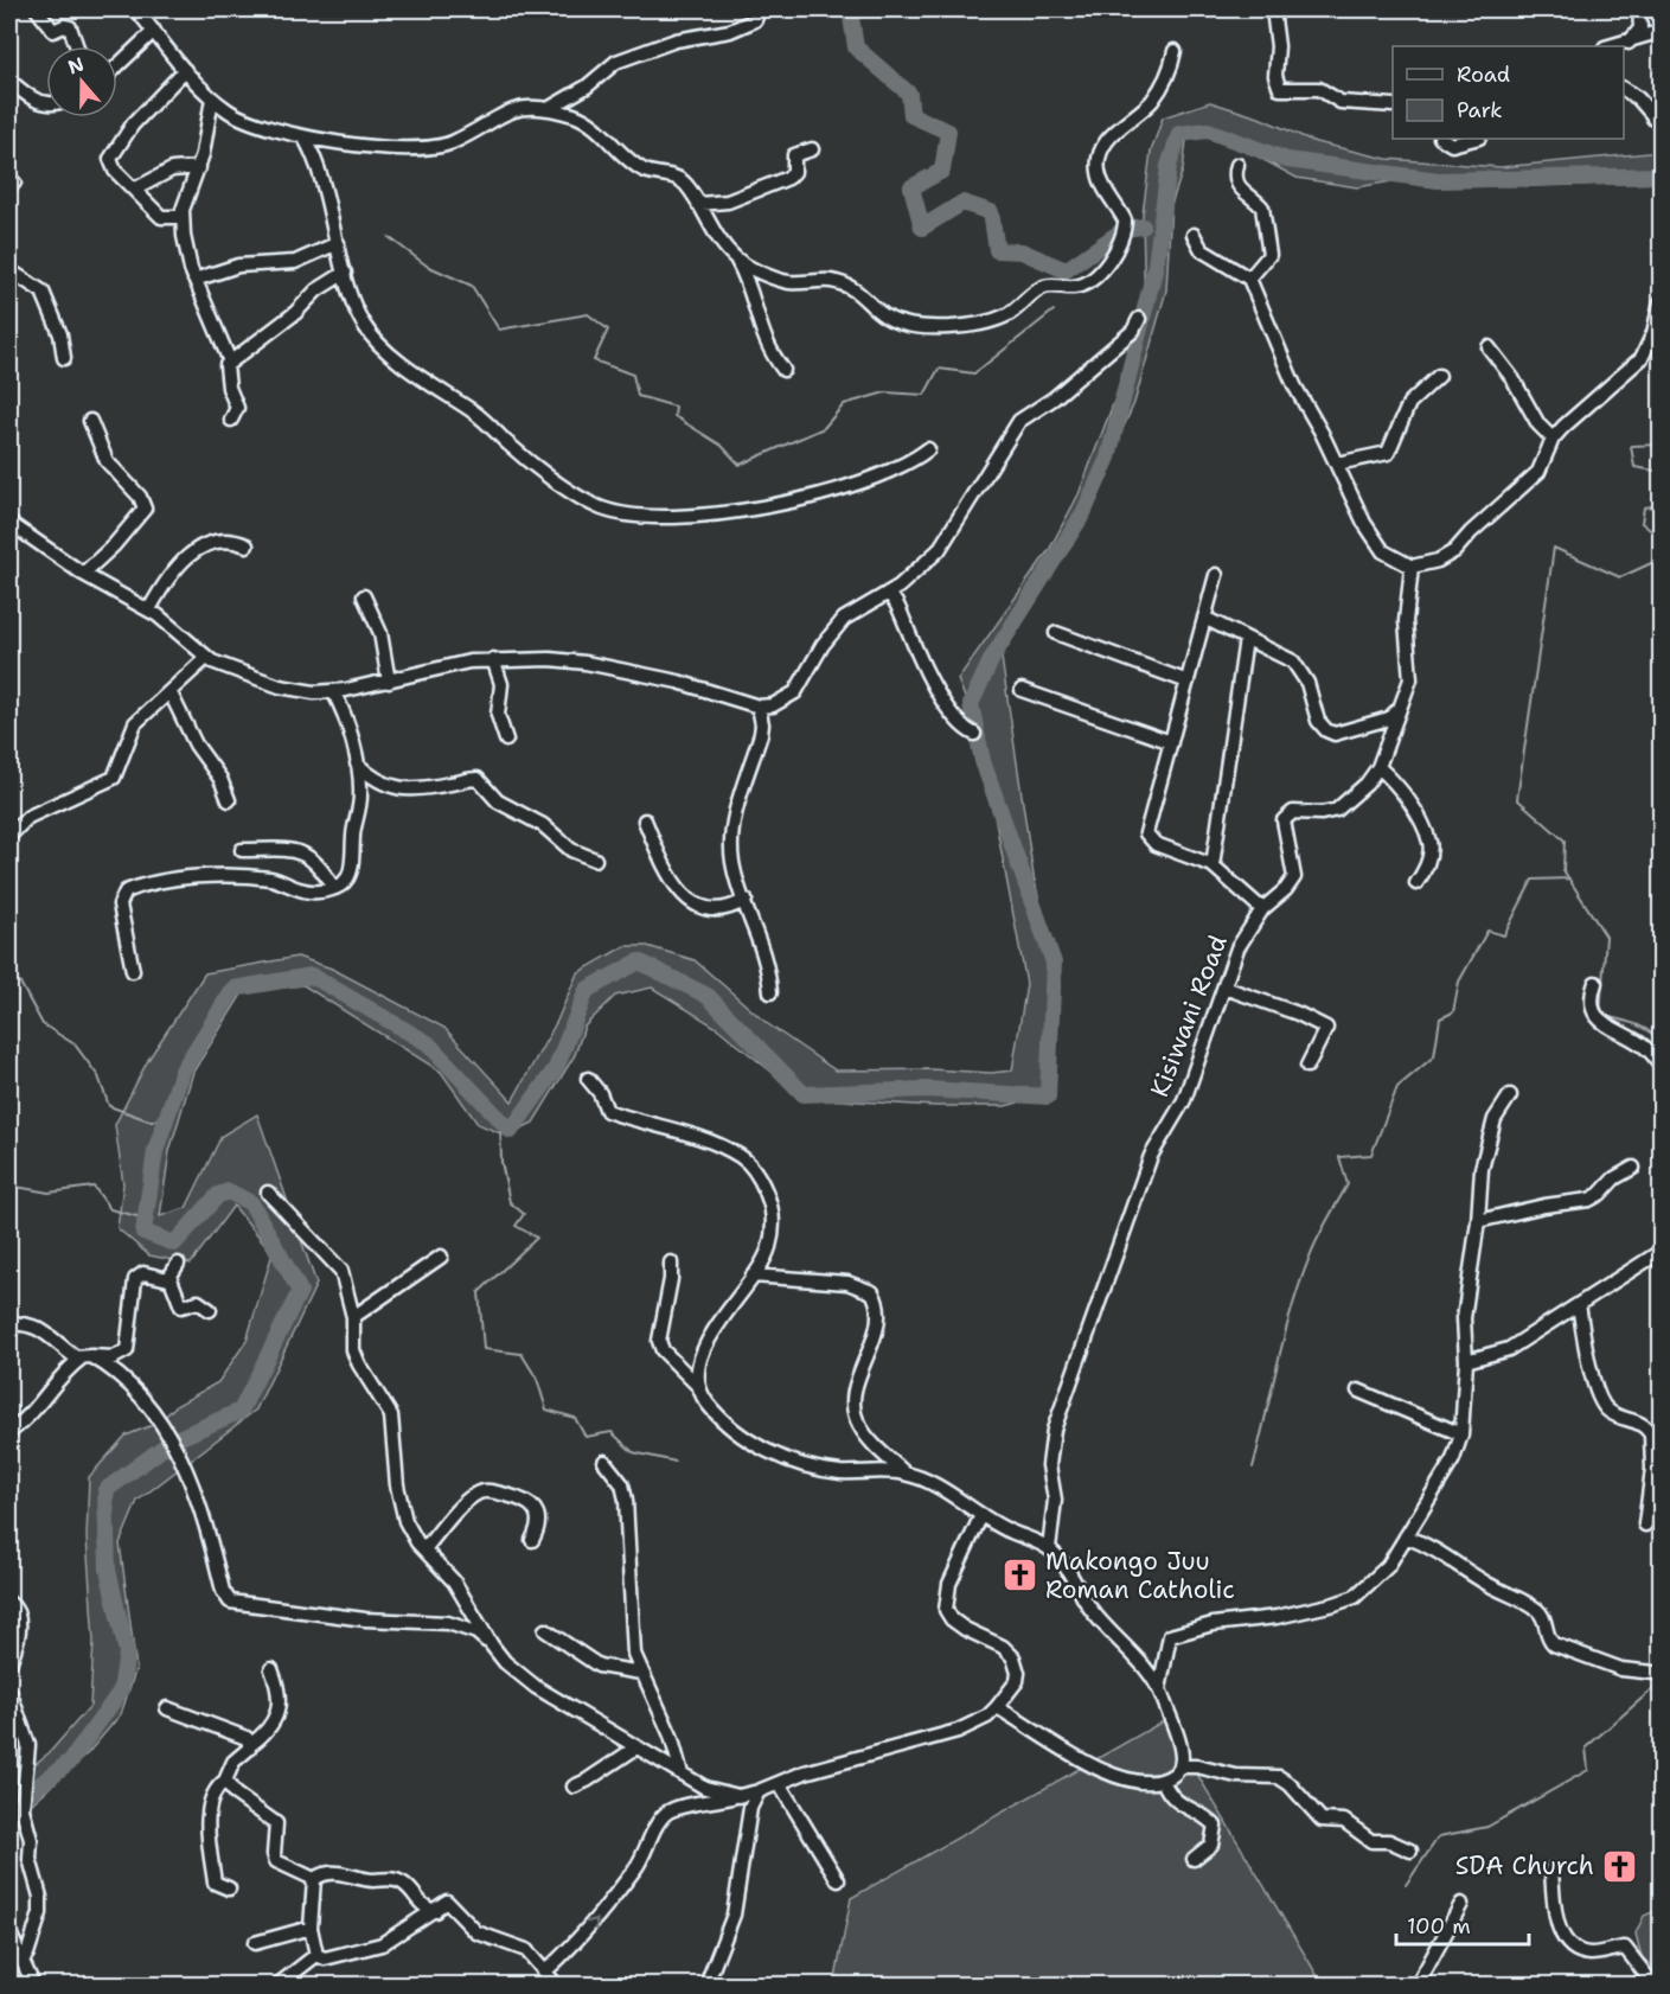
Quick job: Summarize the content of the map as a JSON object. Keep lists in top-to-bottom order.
{
  "streets": {
    "street": ["Kisiwani Road"]
  },
  "places": {
    "church": ["Makongo Juu Roman Catholic", "SDA Church"]
  },
  "legend": ["Road", "Park"],
  "scale_bar": "100 m",
  "north": "top"
}
